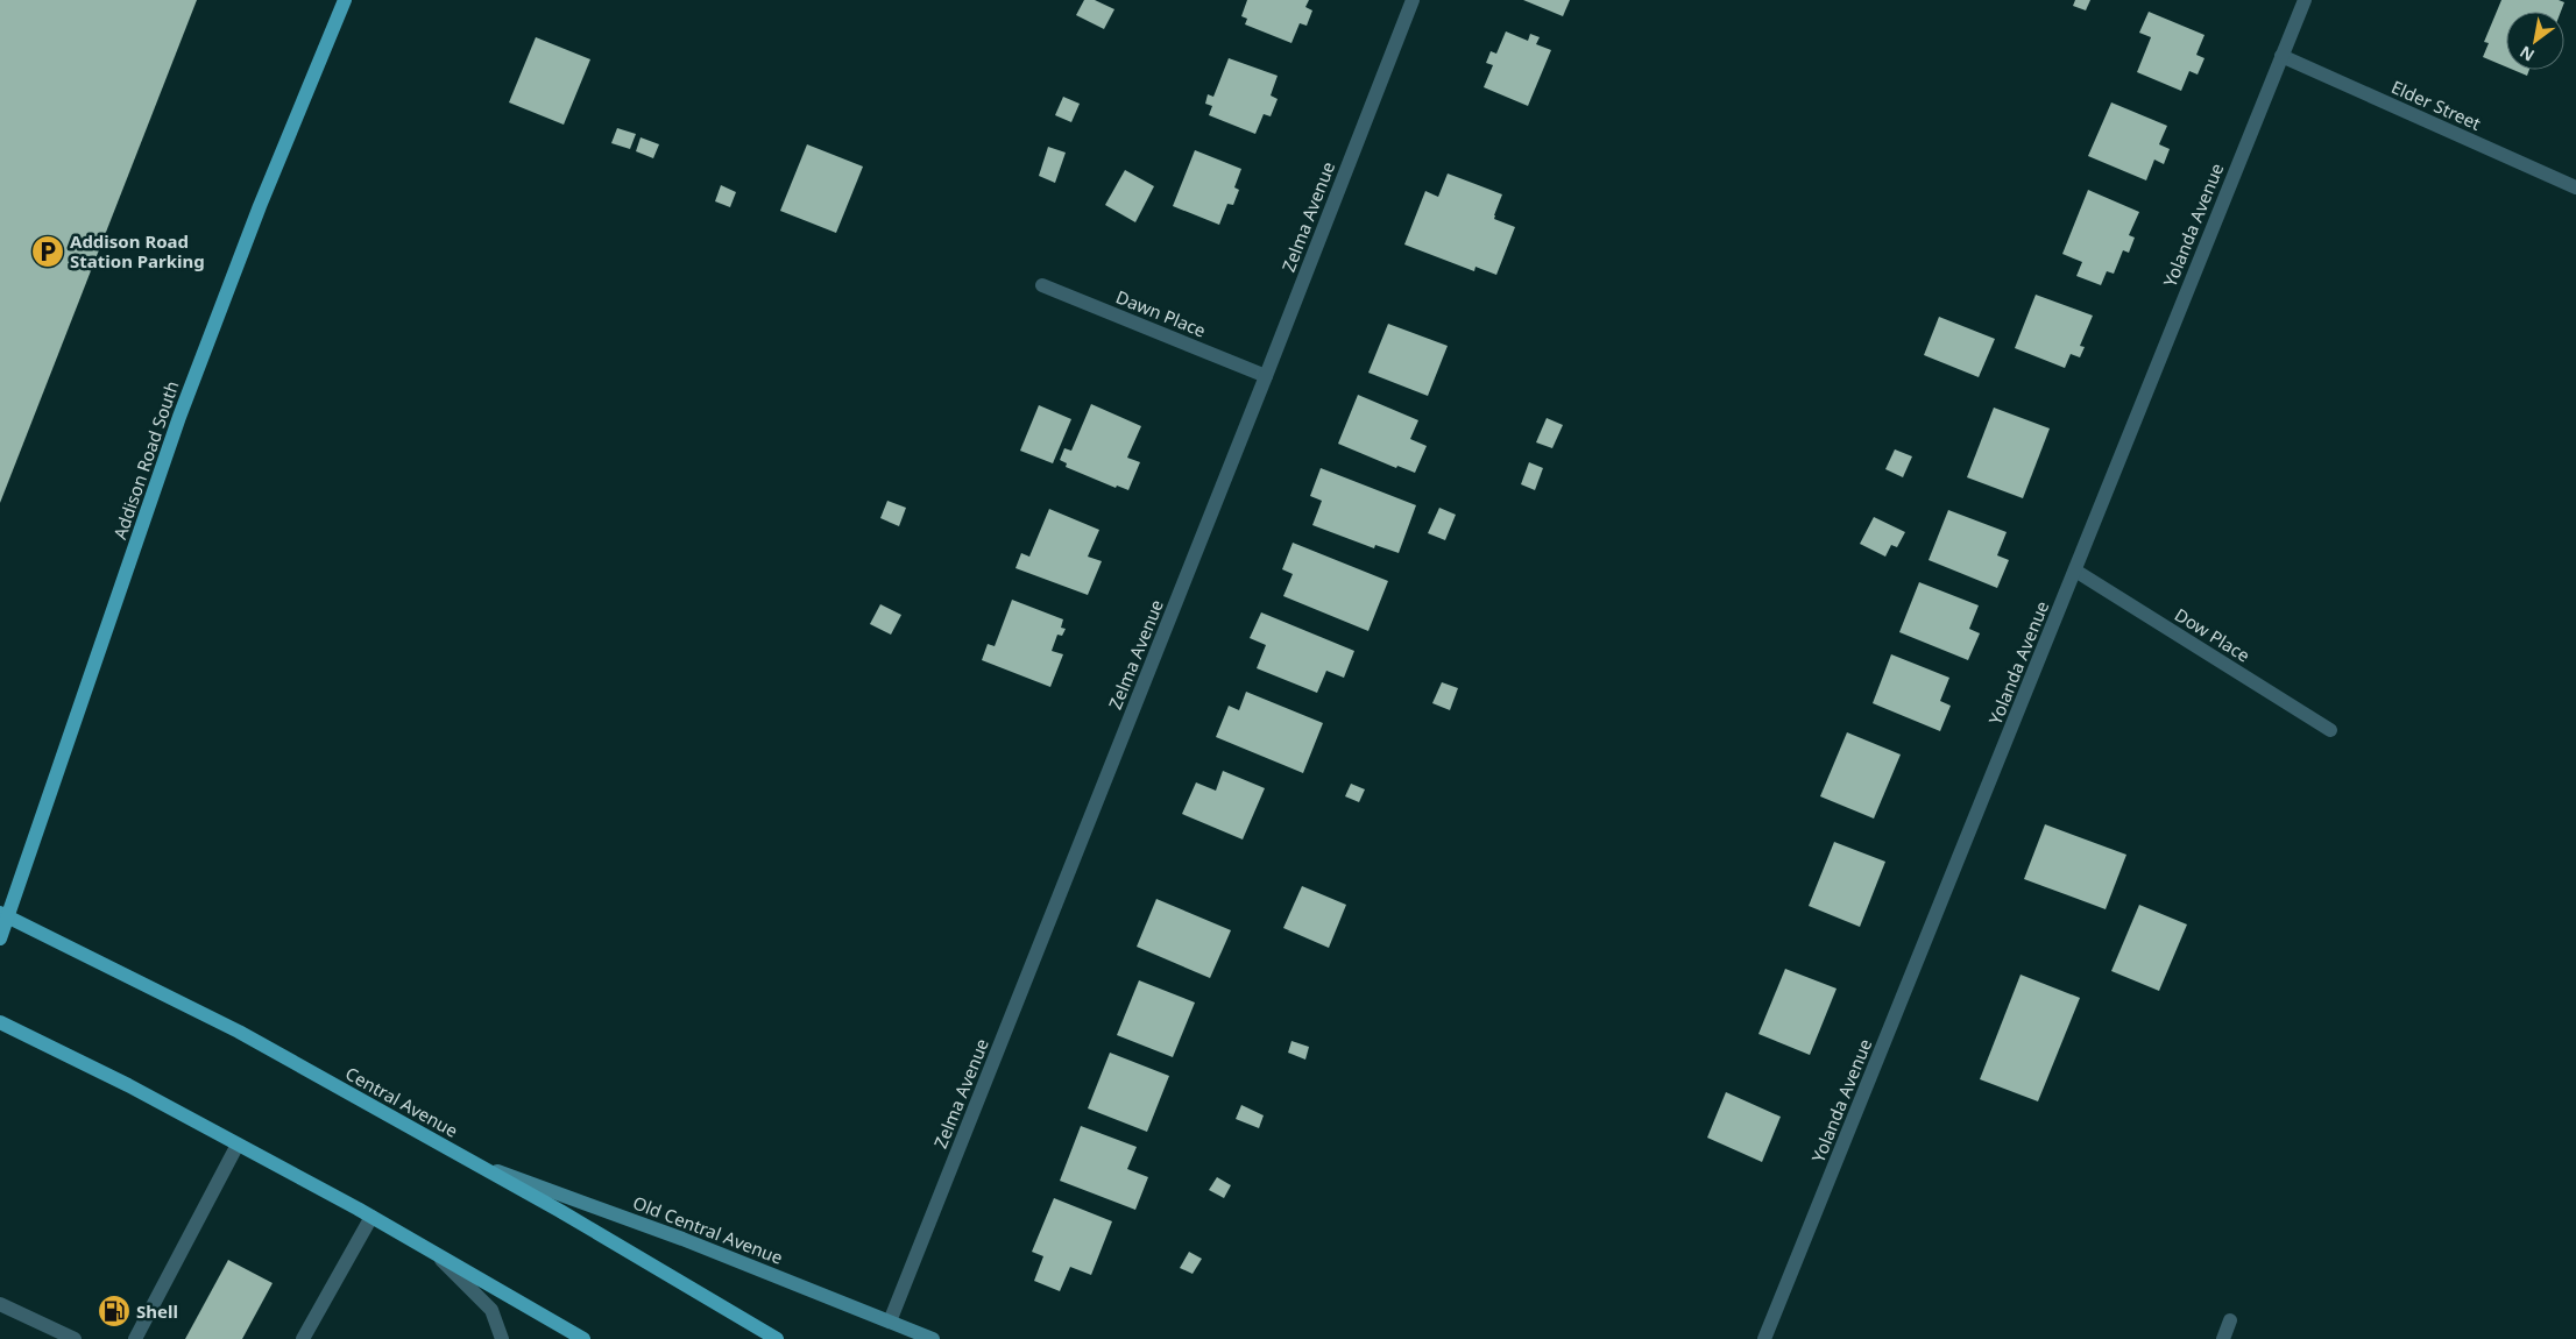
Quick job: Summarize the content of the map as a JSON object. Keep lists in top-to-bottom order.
{
  "streets": {
    "main road": ["Addison Road South", "Central Avenue", "Old Central Avenue"],
    "street": [
      "Elder Street",
      "Zelma Avenue",
      "Yolanda Avenue",
      "Dawn Place",
      "Dow Place"
    ]
  },
  "crossings": [
    ["Elder Street", "Yolanda Avenue"],
    ["Zelma Avenue", "Dawn Place"],
    ["Zelma Avenue", "Old Central Avenue"],
    ["Yolanda Avenue", "Dow Place"],
    ["Addison Road South", "Central Avenue"],
    ["Central Avenue", "Old Central Avenue"]
  ],
  "places": {
    "parking": ["Addison Road Station Parking"],
    "fuel station": ["Shell"]
  },
  "north": "bottom left"
}
